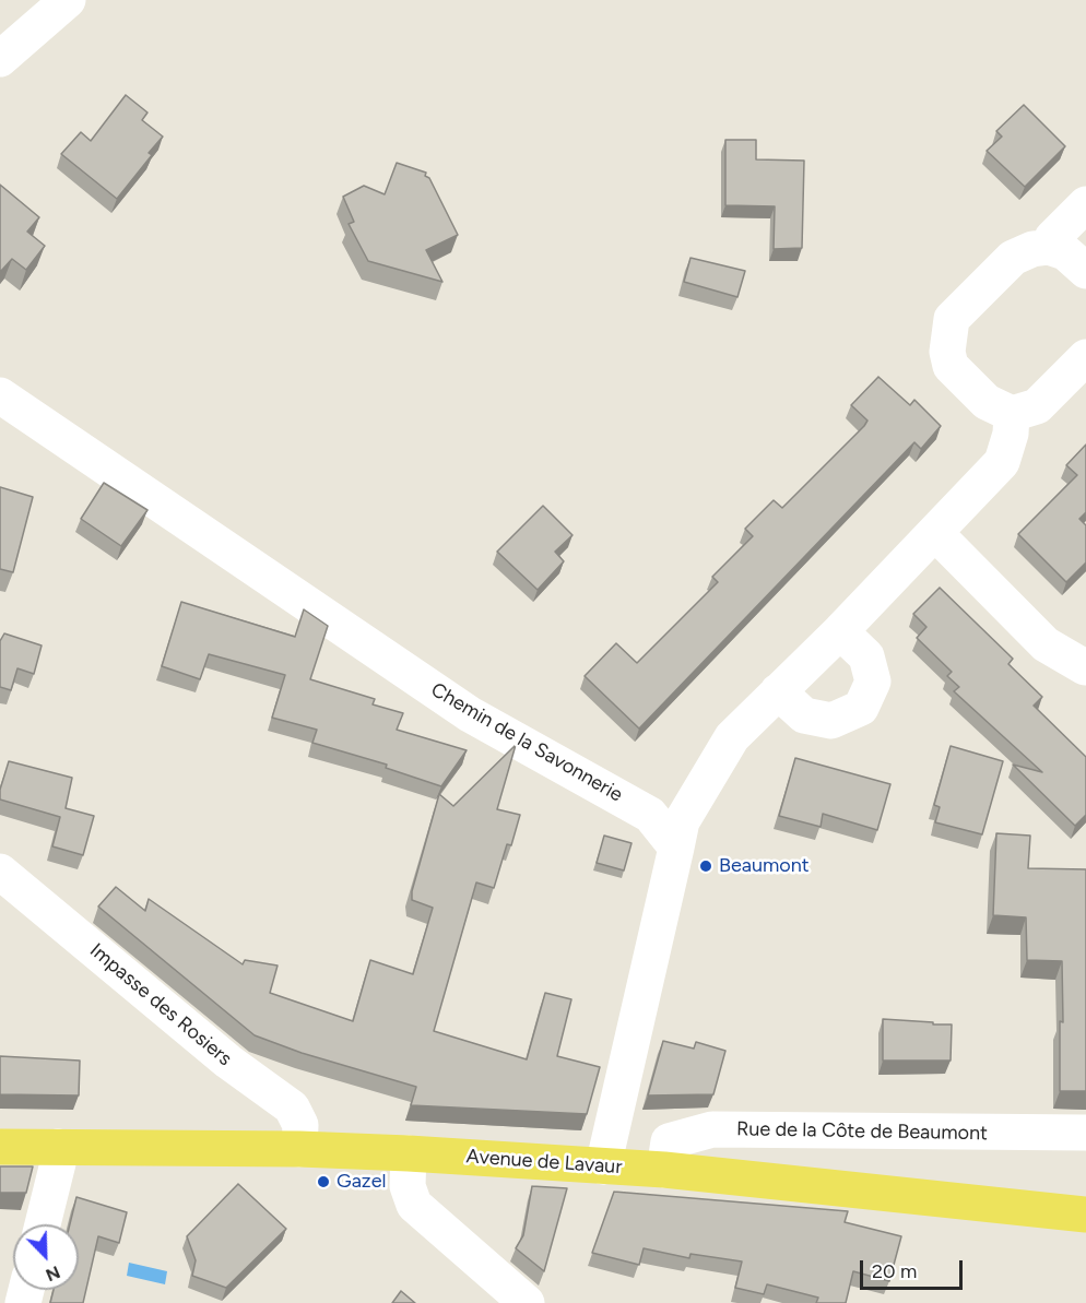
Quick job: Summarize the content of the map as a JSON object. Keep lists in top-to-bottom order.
{
  "streets": {
    "main road": ["Avenue de Lavaur"],
    "street": ["Chemin de la Savonnerie", "Impasse des Rosiers", "Rue de la Côte de Beaumont"]
  },
  "crossings": [
    ["Impasse des Rosiers", "Avenue de Lavaur"],
    ["Rue de la Côte de Beaumont", "Avenue de Lavaur"]
  ],
  "places": ["Beaumont", "Gazel"],
  "scale_bar": "20 m",
  "north": "bottom right"
}
